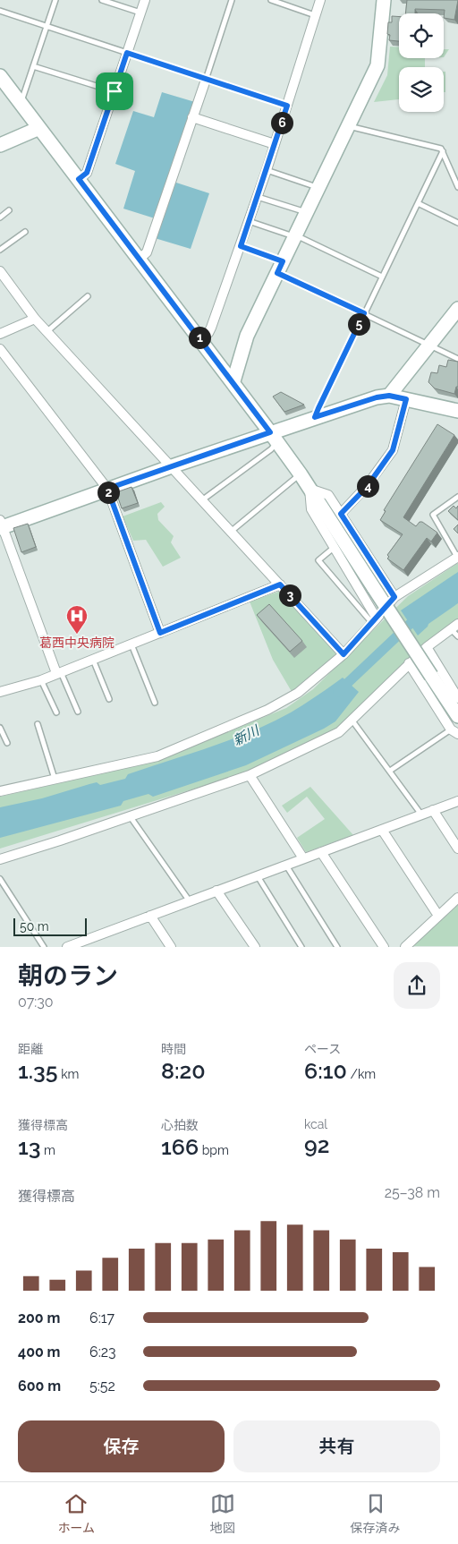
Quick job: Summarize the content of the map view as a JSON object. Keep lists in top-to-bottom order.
{
  "water": ["新川"],
  "places": {
    "hospital": ["葛西中央病院"]
  },
  "scale_bar": "50 m",
  "page": {
    "pins": [
      "6",
      "5",
      "1",
      "4",
      "2",
      "3"
    ],
    "scale": "50 m",
    "heading": ["朝のラン", "07:30"],
    "stats": [
      ["距離", "1.35 km"],
      ["時間", "8:20"],
      ["ペース", "6:10 /km"],
      ["獲得標高", "13 m"],
      ["心拍数", "166 bpm"],
      ["kcal", "92"]
    ],
    "chart": ["獲得標高", "25–38 m"],
    "list": [
      {
        "name": "200 m",
        "note": "6:17"
      },
      {
        "name": "400 m",
        "note": "6:23"
      },
      {
        "name": "600 m",
        "note": "5:52"
      }
    ],
    "buttons": ["保存", "共有"],
    "tabs": ["ホーム", "地図", "保存済み"]
  }
}
